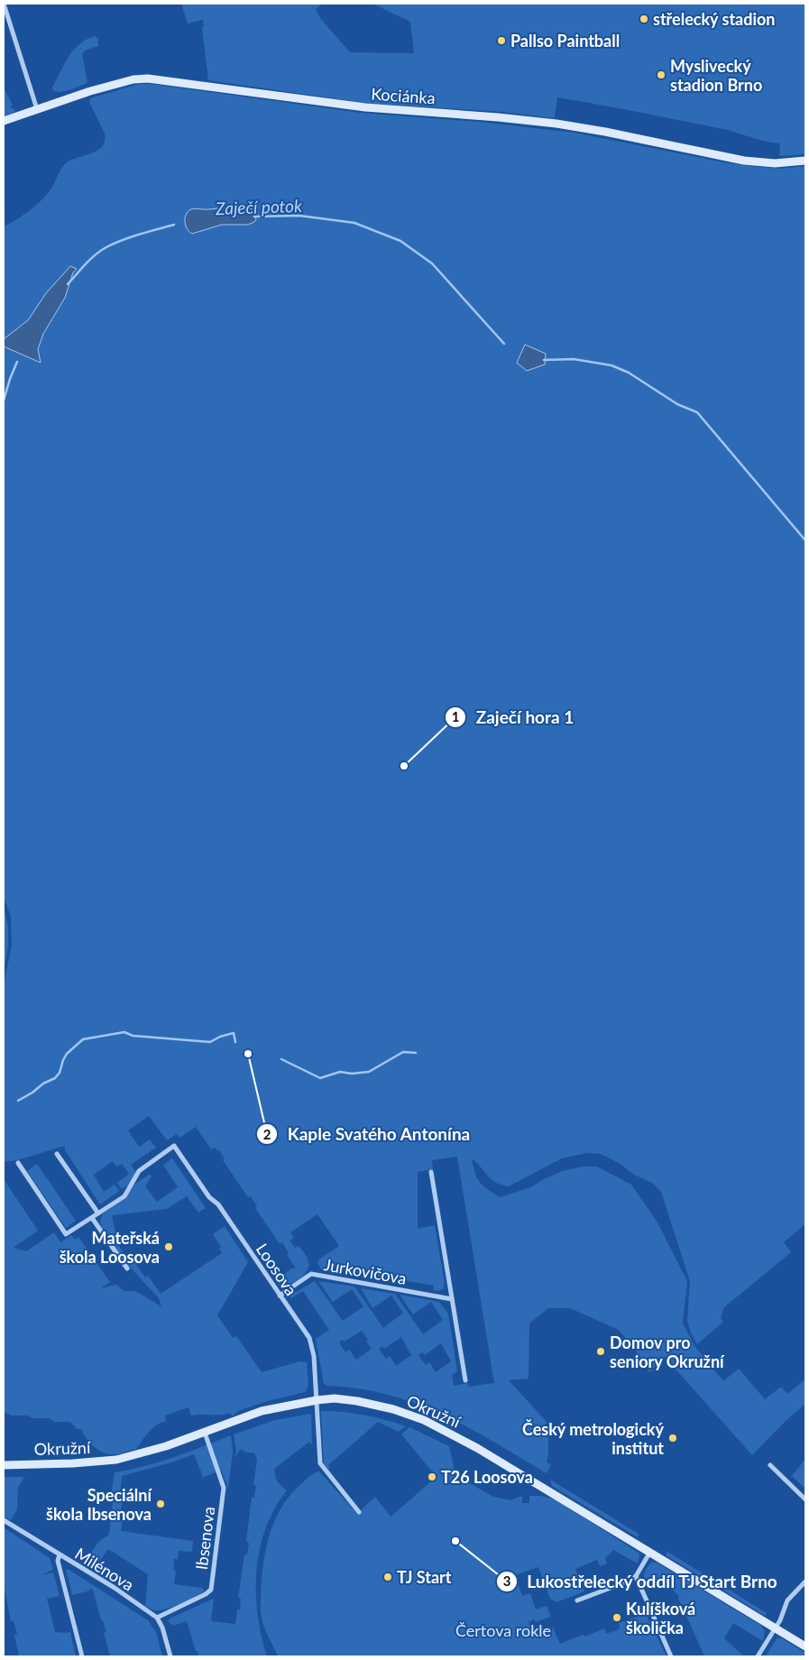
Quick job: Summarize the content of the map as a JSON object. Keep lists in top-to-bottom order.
{
  "streets": {
    "street": [
      "Kociánka",
      "Loosova",
      "Jurkovičova",
      "Okružní",
      "Ibsenova",
      "Milénova"
    ]
  },
  "crossings": [
    ["Loosova", "Jurkovičova"],
    ["Loosova", "Okružní"],
    ["Okružní", "Ibsenova"],
    ["Ibsenova", "Milénova"]
  ],
  "water": ["Zaječí potok"],
  "parks": ["Čertova rokle"],
  "places": [
    "střelecký stadion",
    "Pallso Paintball",
    "Myslivecký stadion Brno",
    "Zaječí hora 1",
    "Kaple Svatého Antonína",
    "Mateřská škola Loosova",
    "Domov pro seniory Okružní",
    "Český metrologický institut",
    "T26 Loosova",
    "Speciální škola Ibsenova",
    "Lukostřelecký oddíl TJ Start Brno",
    "TJ Start",
    "Kulíšková školička"
  ]
}
